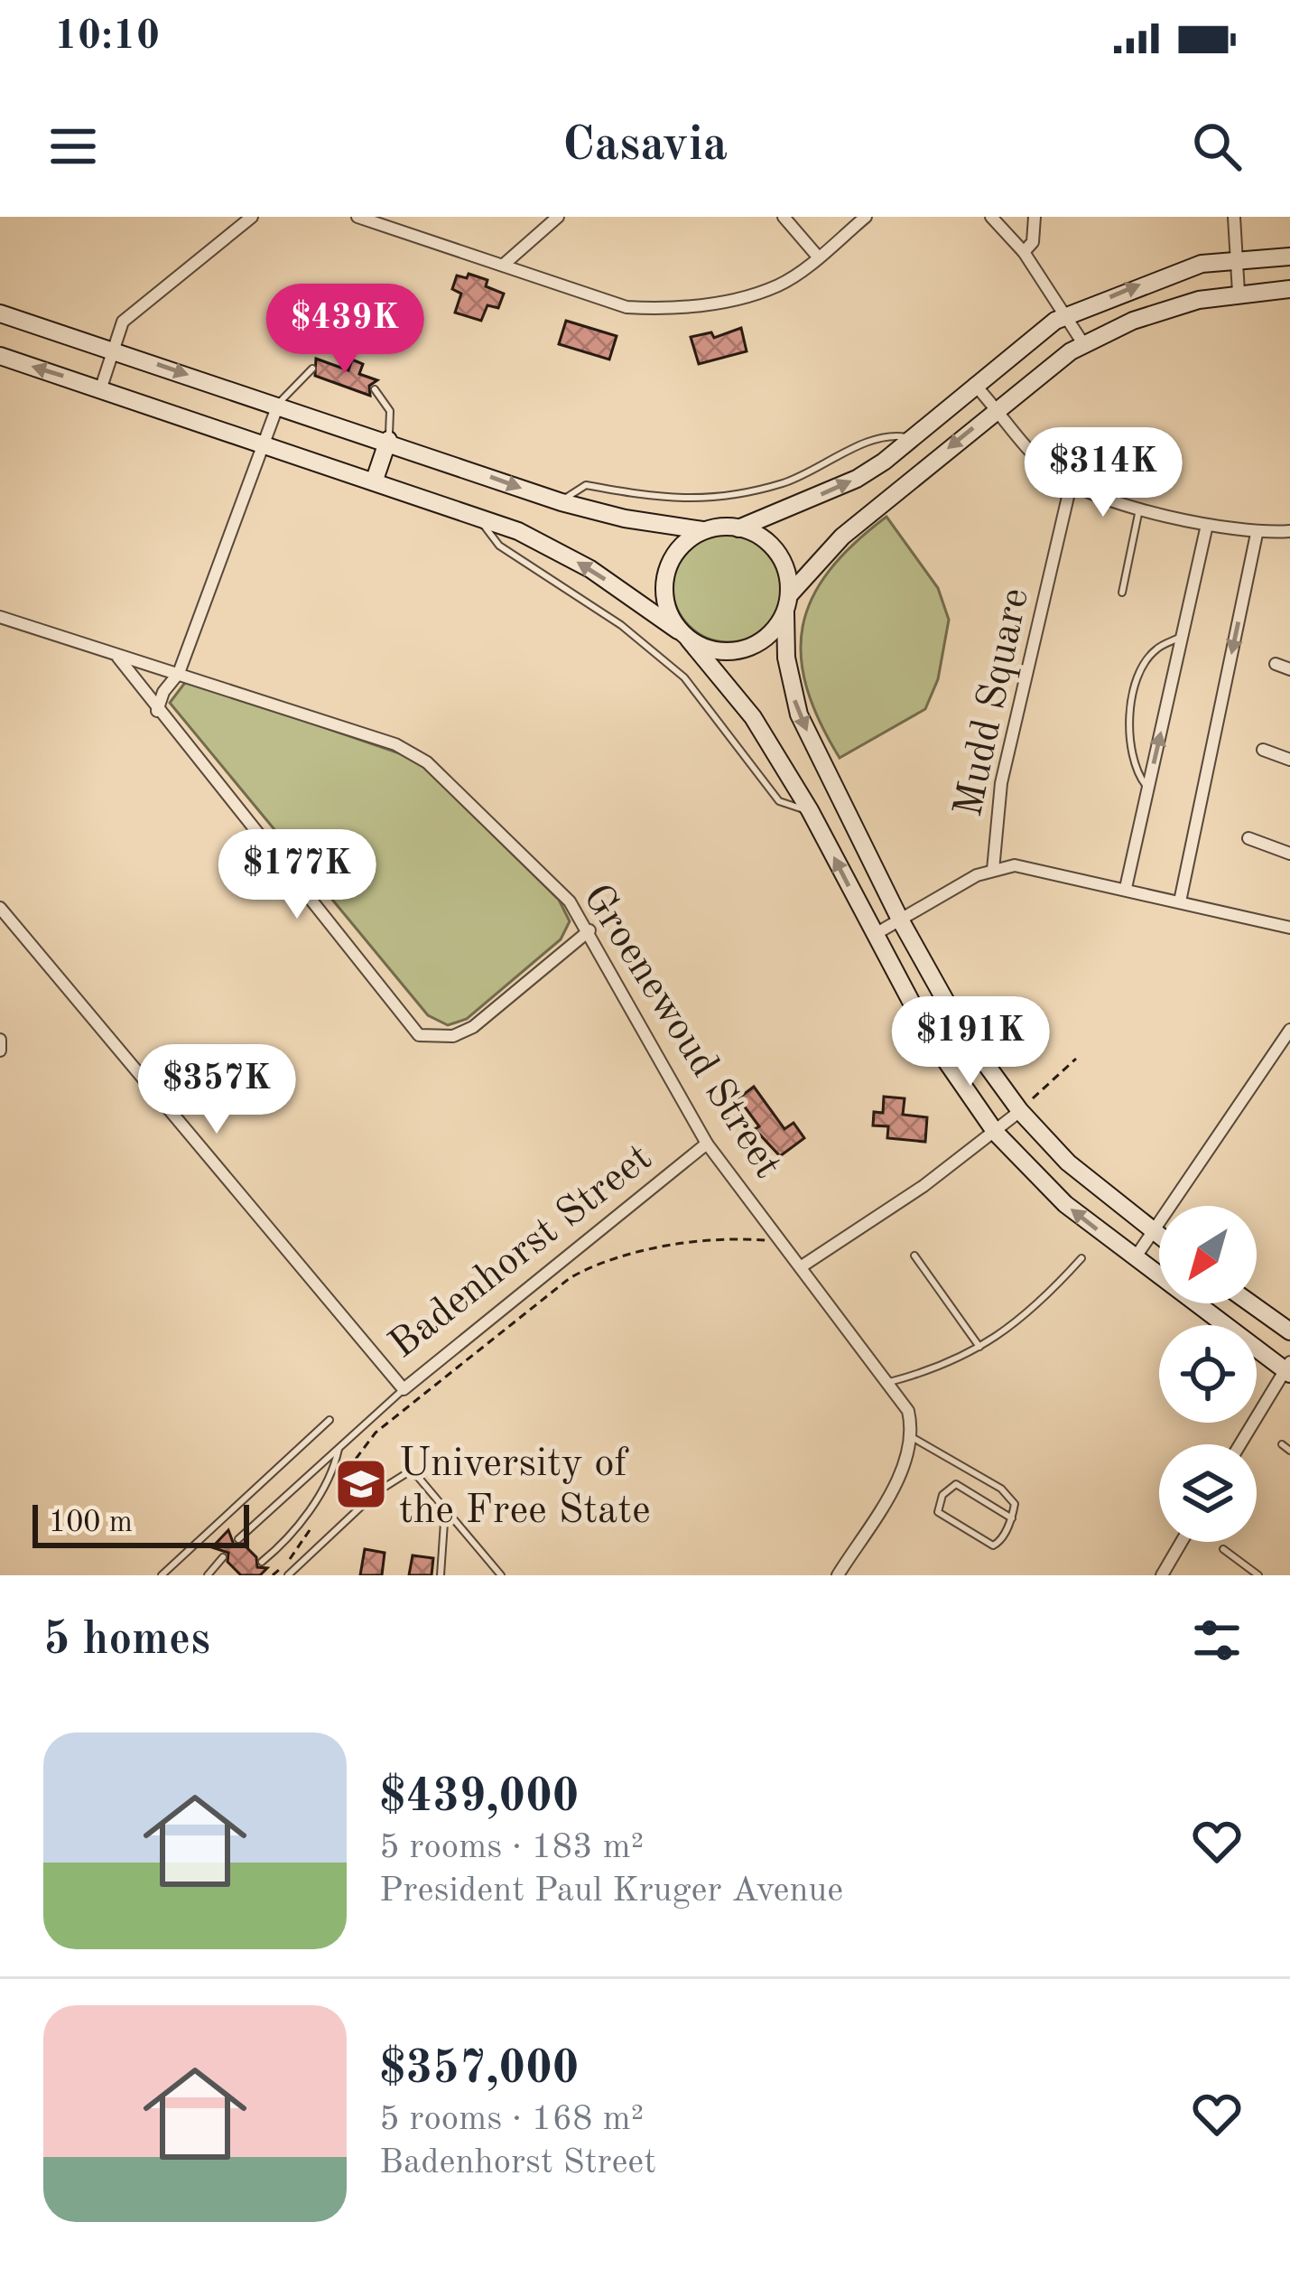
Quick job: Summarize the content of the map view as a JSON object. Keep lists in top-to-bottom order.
{
  "streets": {
    "street": ["Mudd Square", "Groenewoud Street", "Badenhorst Street"]
  },
  "crossings": [
    ["Groenewoud Street", "Badenhorst Street"]
  ],
  "places": {
    "school or university": ["University of the Free State"]
  },
  "scale_bar": "100 m",
  "north": "bottom left",
  "page": {
    "status": "10:10",
    "header": "Casavia",
    "price": [
      "$439K",
      "$314K",
      "$177K",
      "$191K",
      "$357K"
    ],
    "scale": "100 m",
    "heading": "5 homes",
    "list": [
      {
        "name": "$439,000",
        "note": "5 rooms · 183 m² · President Paul Kruger Avenue"
      },
      {
        "name": "$357,000",
        "note": "5 rooms · 168 m² · Badenhorst Street"
      }
    ]
  }
}
